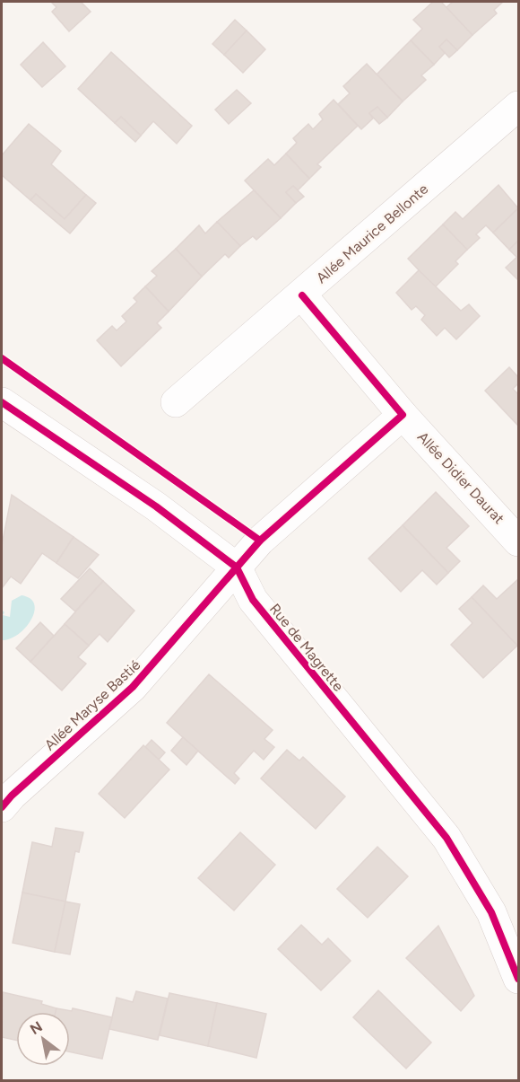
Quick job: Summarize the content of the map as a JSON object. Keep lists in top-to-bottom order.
{
  "streets": {
    "street": [
      "Allée Maurice Bellonte",
      "Allée Didier Daurat",
      "Rue de Magrette",
      "Allée Maryse Bastié"
    ]
  },
  "crossings": [
    ["Allée Maurice Bellonte", "Allée Didier Daurat"],
    ["Allée Didier Daurat", "Allée Maryse Bastié"],
    ["Rue de Magrette", "Allée Maryse Bastié"]
  ],
  "north": "top left"
}
